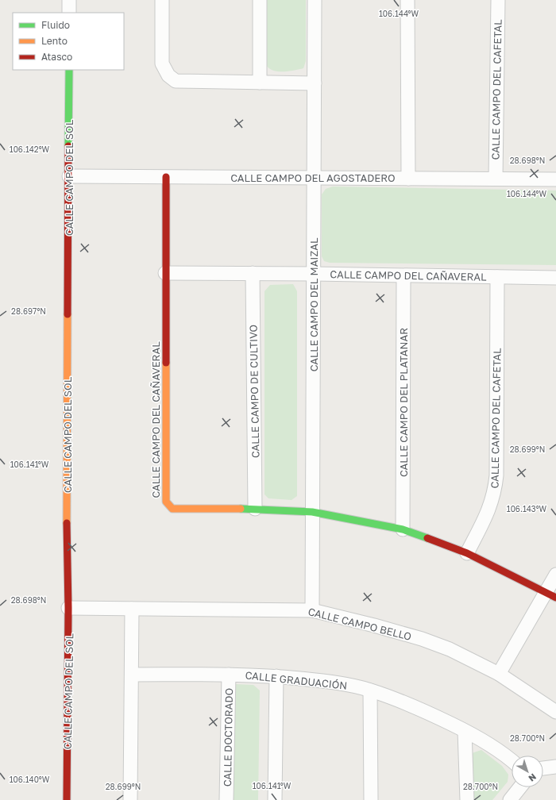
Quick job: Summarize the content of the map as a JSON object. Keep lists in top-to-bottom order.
{
  "streets": {
    "street": [
      "CALLE CAMPO DEL CAFETAL",
      "CALLE CAMPO DEL SOL",
      "CALLE CAMPO DEL AGOSTADERO",
      "CALLE CAMPO DEL CAÑAVERAL",
      "CALLE CAMPO DEL MAIZAL",
      "CALLE CAMPO DE CULTIVO",
      "CALLE CAMPO DEL PLATANAR",
      "CALLE CAMPO BELLO",
      "CALLE GRADUACIÓN",
      "CALLE DOCTORADO"
    ]
  },
  "crossings": [
    ["CALLE CAMPO DEL CAFETAL", "CALLE CAMPO DEL AGOSTADERO"],
    ["CALLE CAMPO DEL CAFETAL", "CALLE CAMPO DEL CAÑAVERAL"],
    ["CALLE CAMPO DEL SOL", "CALLE CAMPO DEL AGOSTADERO"],
    ["CALLE CAMPO DEL SOL", "CALLE CAMPO BELLO"],
    ["CALLE CAMPO DEL AGOSTADERO", "CALLE CAMPO DEL CAÑAVERAL"],
    ["CALLE CAMPO DEL AGOSTADERO", "CALLE CAMPO DEL MAIZAL"],
    ["CALLE CAMPO DEL CAÑAVERAL", "CALLE CAMPO DEL MAIZAL"],
    ["CALLE CAMPO DEL CAÑAVERAL", "CALLE CAMPO DE CULTIVO"],
    ["CALLE CAMPO DEL CAÑAVERAL", "CALLE CAMPO DEL PLATANAR"],
    ["CALLE CAMPO DEL MAIZAL", "CALLE CAMPO BELLO"],
    ["CALLE GRADUACIÓN", "CALLE DOCTORADO"]
  ],
  "legend": ["Fluido", "Lento", "Atasco"],
  "north": "bottom right",
  "coordinates": [
    "106.144°W",
    "106.142°W",
    "28.698°N",
    "28.697°N",
    "28.699°N",
    "106.141°W",
    "106.143°W",
    "28.700°N",
    "106.140°W"
  ]
}
